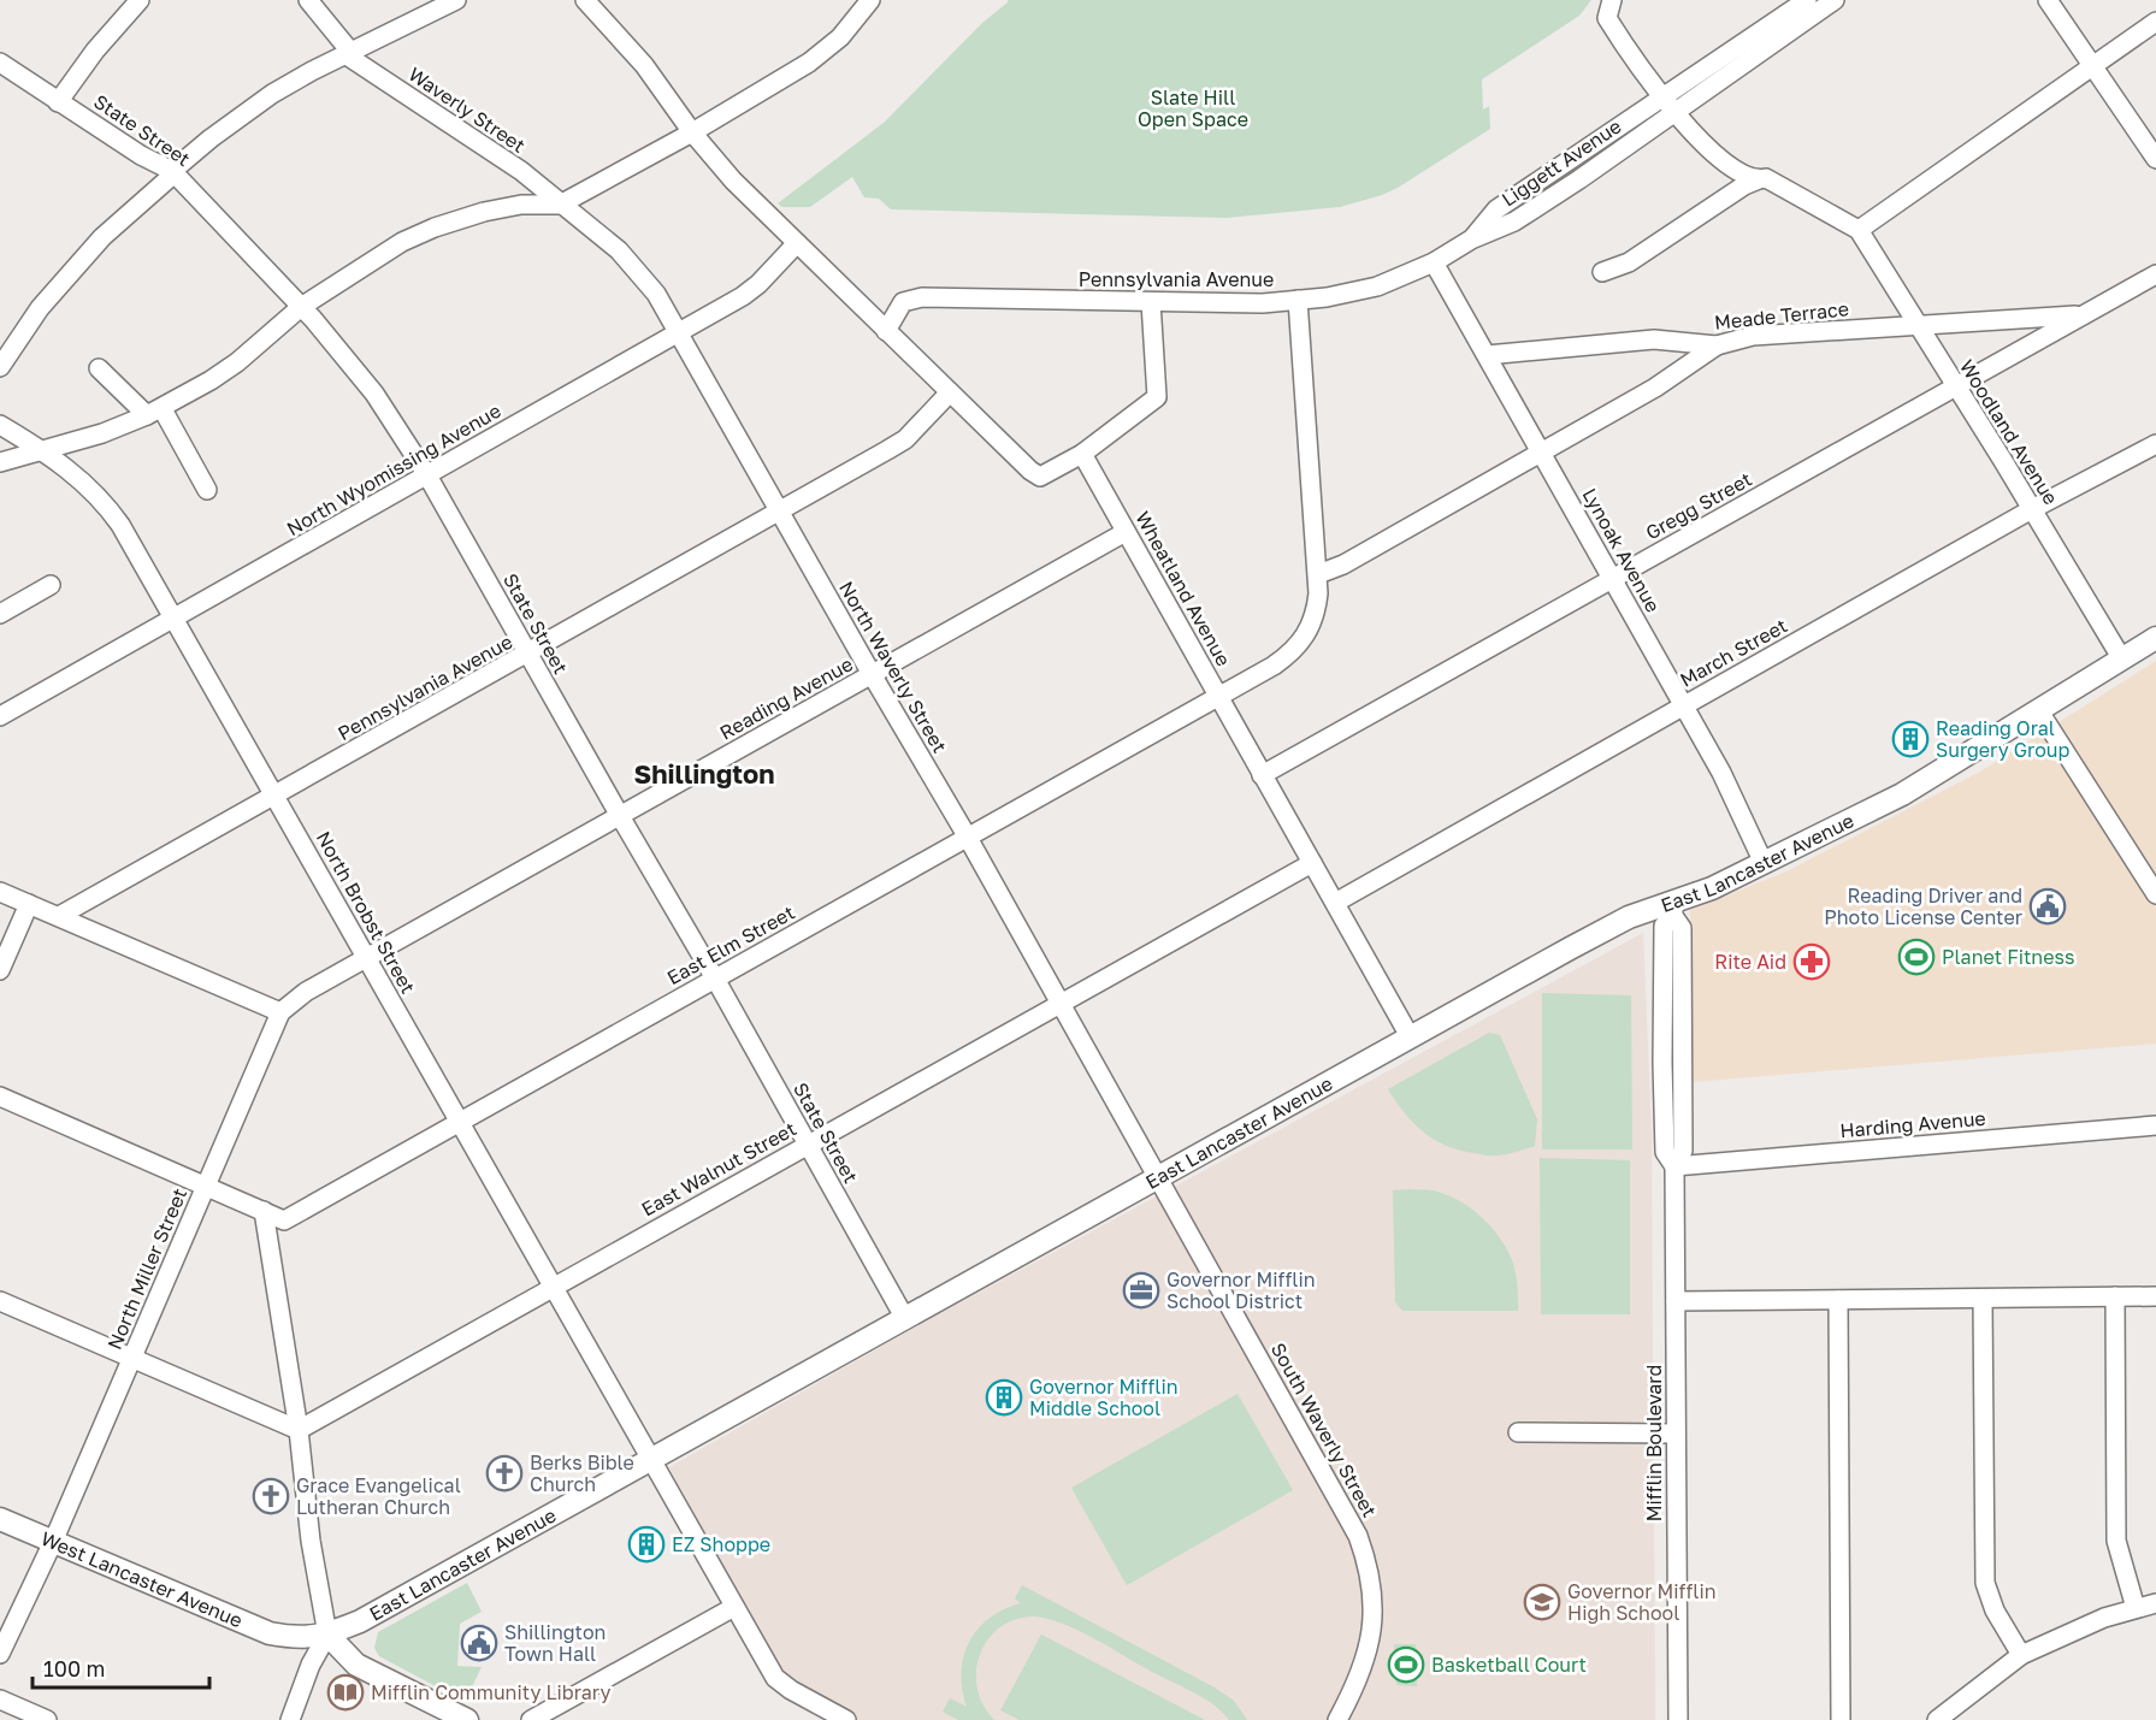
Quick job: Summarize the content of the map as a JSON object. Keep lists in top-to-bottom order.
{
  "streets": {
    "main road": ["East Lancaster Avenue", "West Lancaster Avenue"],
    "street": [
      "Waverly Street",
      "State Street",
      "Liggett Avenue",
      "Pennsylvania Avenue",
      "Meade Terrace",
      "Woodland Avenue",
      "North Wyomissing Avenue",
      "Gregg Street",
      "Lynoak Avenue",
      "Wheatland Avenue",
      "March Street",
      "North Waverly Street",
      "Reading Avenue",
      "North Brobst Street",
      "East Elm Street",
      "Harding Avenue",
      "East Walnut Street",
      "North Miller Street",
      "South Waverly Street",
      "Mifflin Boulevard"
    ]
  },
  "crossings": [
    ["Waverly Street", "North Waverly Street"],
    ["State Street", "Pennsylvania Avenue"],
    ["State Street", "North Wyomissing Avenue"],
    ["State Street", "Reading Avenue"],
    ["State Street", "East Lancaster Avenue"],
    ["State Street", "East Elm Street"],
    ["State Street", "East Walnut Street"],
    ["Liggett Avenue", "Pennsylvania Avenue"],
    ["Pennsylvania Avenue", "Lynoak Avenue"],
    ["Pennsylvania Avenue", "North Waverly Street"],
    ["Pennsylvania Avenue", "North Brobst Street"],
    ["Pennsylvania Avenue", "East Elm Street"],
    ["Meade Terrace", "Woodland Avenue"],
    ["Meade Terrace", "Gregg Street"],
    ["Meade Terrace", "Lynoak Avenue"],
    ["Woodland Avenue", "Gregg Street"],
    ["Woodland Avenue", "March Street"],
    ["Woodland Avenue", "East Lancaster Avenue"],
    ["North Wyomissing Avenue", "North Waverly Street"],
    ["North Wyomissing Avenue", "North Brobst Street"],
    ["Gregg Street", "Lynoak Avenue"],
    ["Gregg Street", "Wheatland Avenue"],
    ["Lynoak Avenue", "March Street"],
    ["Lynoak Avenue", "East Lancaster Avenue"],
    ["Wheatland Avenue", "March Street"],
    ["Wheatland Avenue", "Reading Avenue"],
    ["Wheatland Avenue", "East Lancaster Avenue"],
    ["Wheatland Avenue", "East Elm Street"],
    ["Wheatland Avenue", "East Walnut Street"],
    ["North Waverly Street", "Reading Avenue"],
    ["North Waverly Street", "East Lancaster Avenue"],
    ["North Waverly Street", "East Elm Street"],
    ["North Waverly Street", "East Walnut Street"],
    ["North Waverly Street", "South Waverly Street"],
    ["Reading Avenue", "North Brobst Street"],
    ["Reading Avenue", "North Miller Street"],
    ["East Lancaster Avenue", "North Brobst Street"],
    ["East Lancaster Avenue", "South Waverly Street"],
    ["East Lancaster Avenue", "Mifflin Boulevard"],
    ["East Lancaster Avenue", "West Lancaster Avenue"],
    ["North Brobst Street", "East Elm Street"],
    ["North Brobst Street", "East Walnut Street"],
    ["Harding Avenue", "Mifflin Boulevard"],
    ["North Miller Street", "West Lancaster Avenue"]
  ],
  "districts": ["Shillington"],
  "parks": ["Slate Hill Open Space"],
  "places": {
    "building": ["Reading Oral Surgery Group", "Governor Mifflin Middle School", "EZ Shoppe"],
    "public building": ["Reading Driver and Photo License Center", "Shillington Town Hall"],
    "sports": ["Planet Fitness", "Basketball Court"],
    "pharmacy": ["Rite Aid"],
    "office": ["Governor Mifflin School District"],
    "church": ["Berks Bible Church", "Grace Evangelical Lutheran Church"],
    "school or university": ["Governor Mifflin High School"],
    "library": ["Mifflin Community Library"]
  },
  "scale_bar": "100 m"
}
